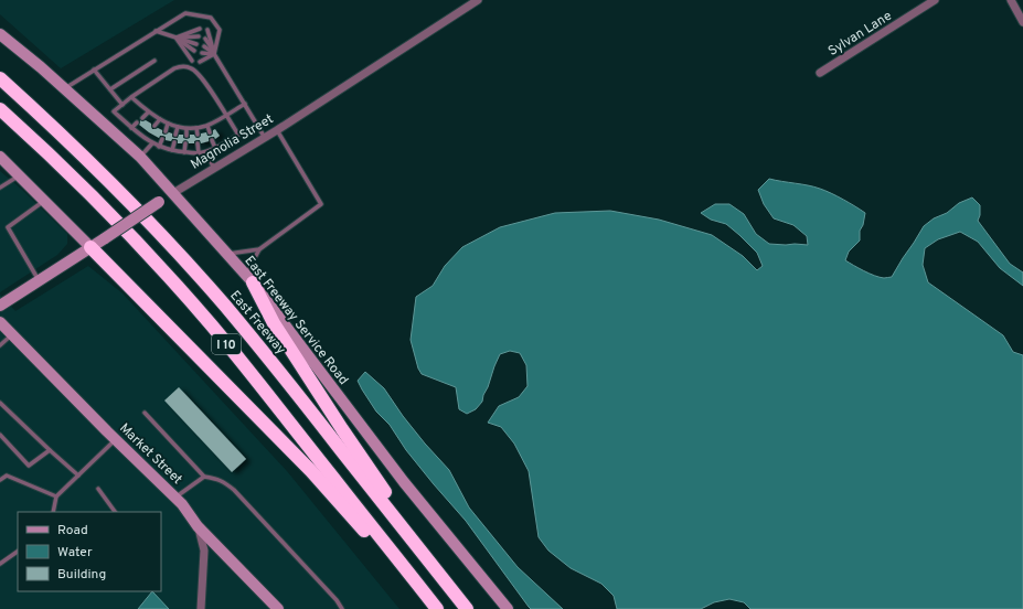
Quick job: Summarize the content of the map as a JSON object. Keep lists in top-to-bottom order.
{
  "streets": {
    "highway": ["East Freeway", "I 10"],
    "main road": ["Magnolia Street", "East Freeway Service Road", "Market Street"],
    "street": ["Sylvan Lane"]
  },
  "crossings": [
    ["Magnolia Street", "East Freeway Service Road"]
  ],
  "legend": ["Road", "Water", "Building"]
}
